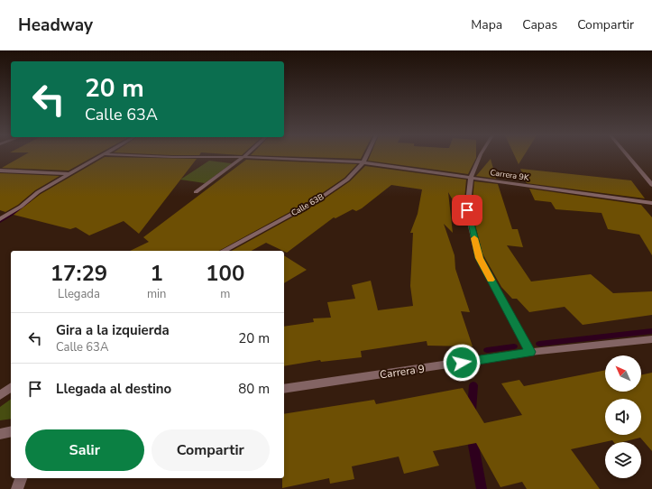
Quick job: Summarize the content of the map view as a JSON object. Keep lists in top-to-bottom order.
{
  "streets": {
    "street": ["Carrera 9K", "Calle 63B", "Carrera 9"]
  },
  "crossings": [
    ["Carrera 9K", "Calle 63B"]
  ],
  "north": "top left",
  "page": {
    "header": "Headway",
    "nav": ["Mapa", "Capas", "Compartir"],
    "turn": ["20 m", "Calle 63A"],
    "eta": [
      "17:29",
      "Llegada",
      "1",
      "min",
      "100",
      "m"
    ],
    "list": [
      {
        "name": "Gira a la izquierda",
        "note": "Calle 63A",
        "value": "20 m"
      },
      {
        "name": "Llegada al destino",
        "value": "80 m"
      }
    ],
    "buttons": ["Salir", "Compartir"]
  }
}
